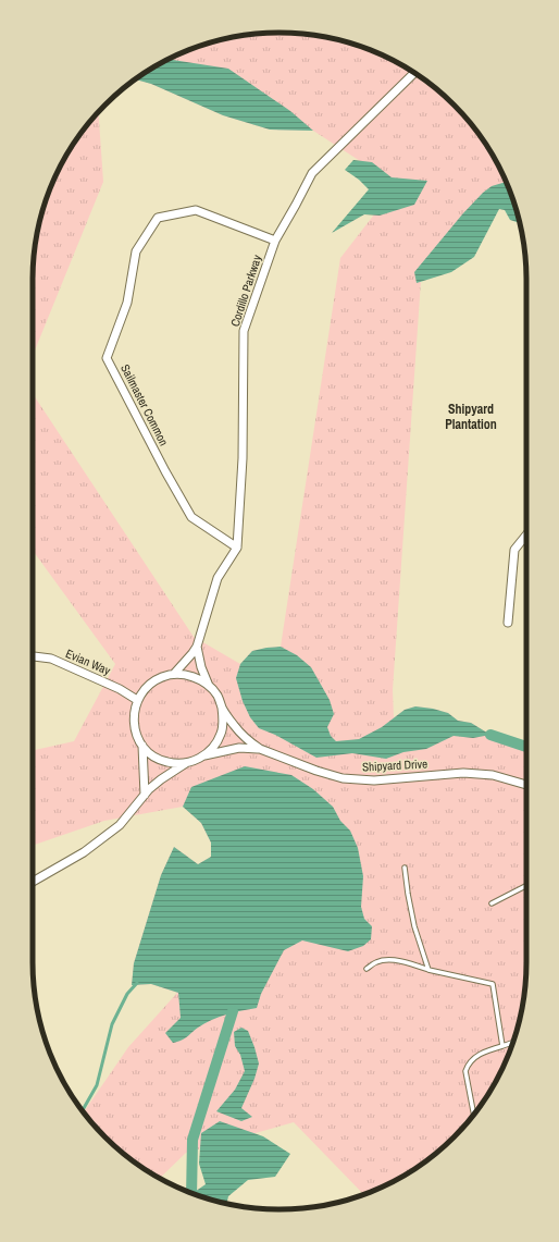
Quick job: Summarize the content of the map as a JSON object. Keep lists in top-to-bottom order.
{
  "streets": {
    "street": [
      "Cordillo Parkway",
      "Sailmaster Common",
      "Evian Way",
      "Shipyard Drive"
    ]
  },
  "crossings": [
    ["Cordillo Parkway", "Sailmaster Common"],
    ["Cordillo Parkway", "Evian Way"],
    ["Cordillo Parkway", "Shipyard Drive"],
    ["Evian Way", "Shipyard Drive"]
  ],
  "districts": ["Shipyard Plantation"]
}
